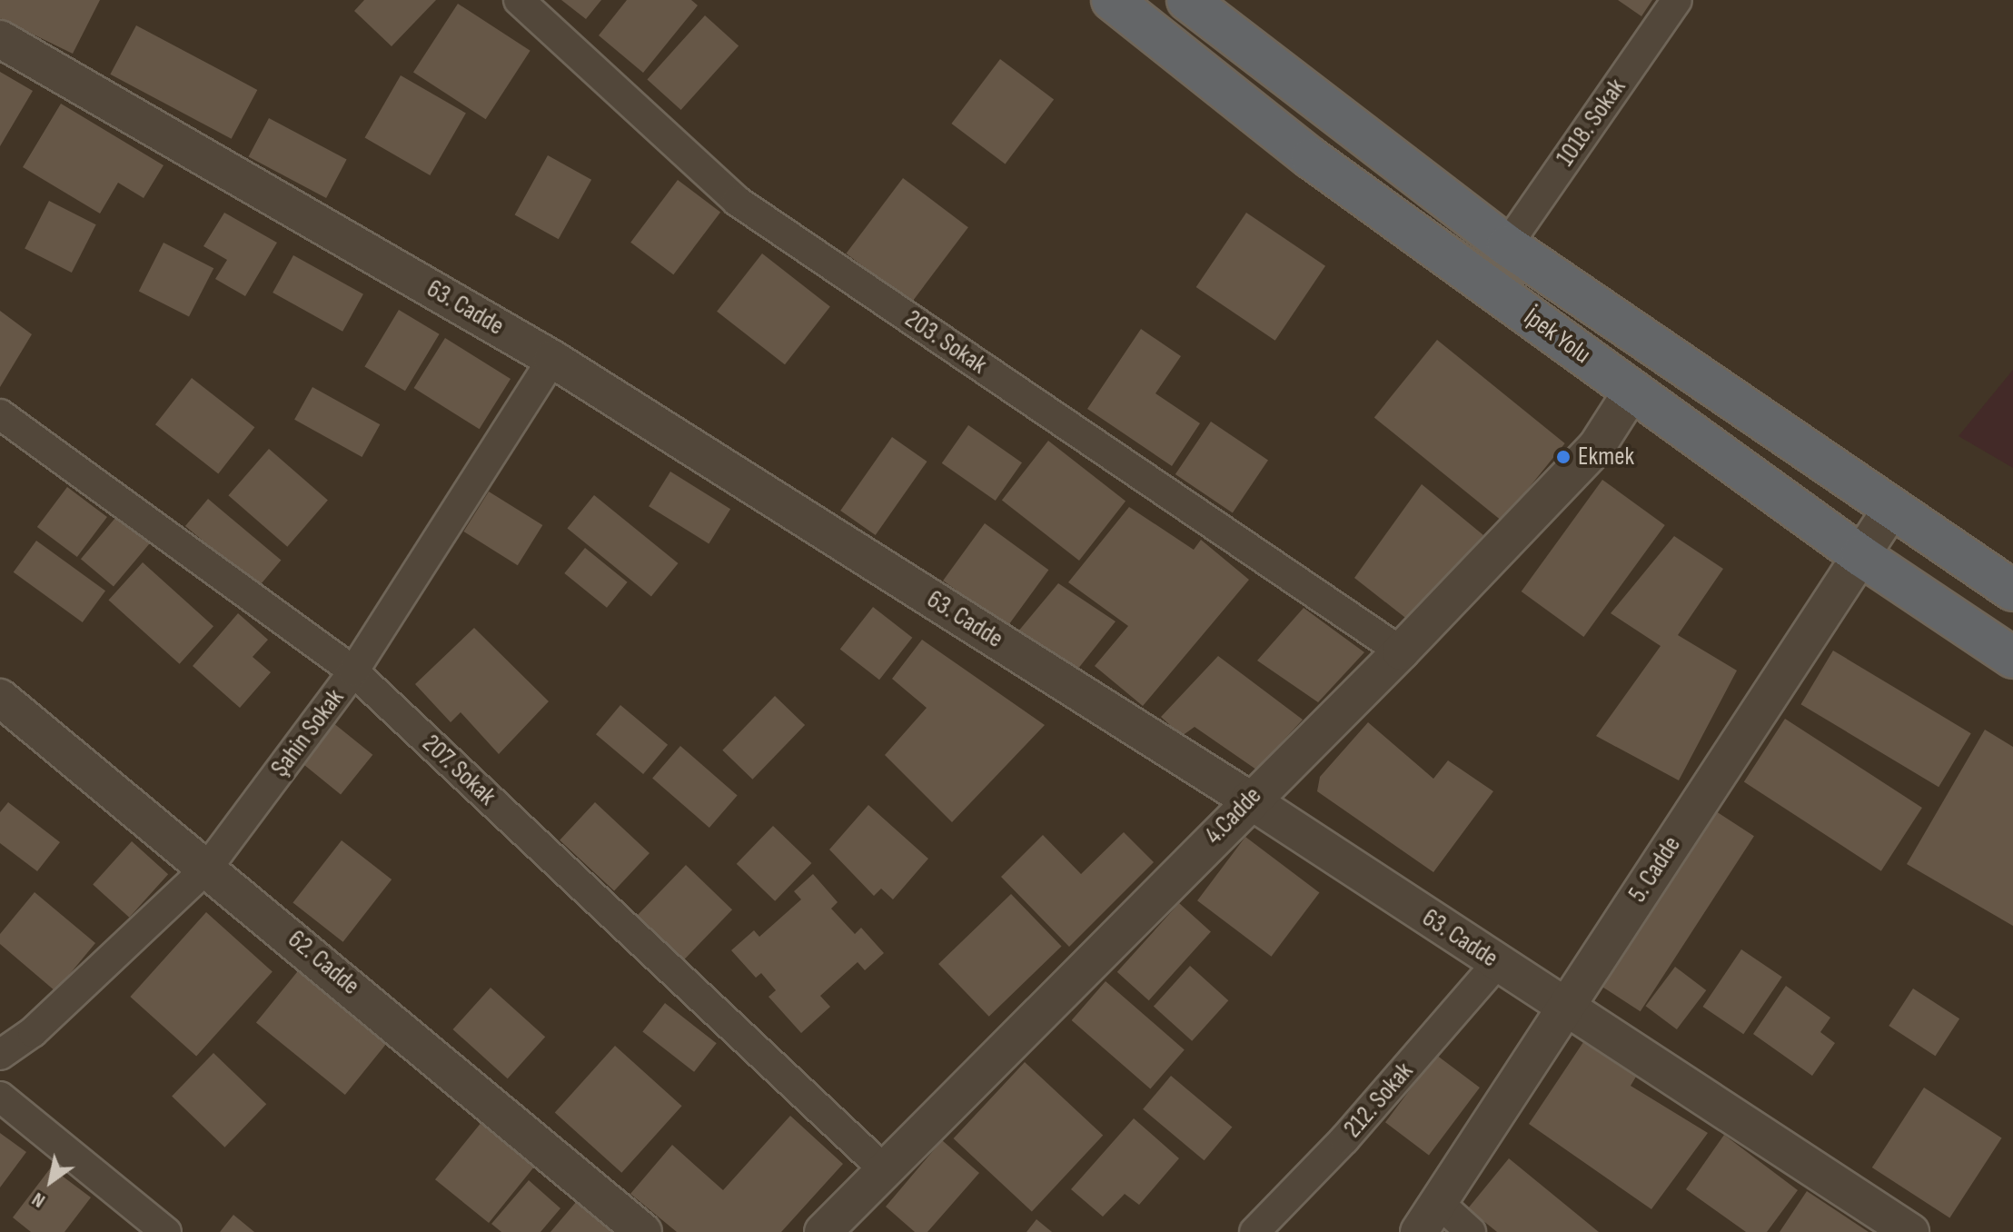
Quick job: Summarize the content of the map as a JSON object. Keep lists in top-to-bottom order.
{
  "streets": {
    "highway": ["İpek Yolu"],
    "street": [
      "1018. Sokak",
      "63. Cadde",
      "203. Sokak",
      "Şahin Sokak",
      "207. Sokak",
      "4.Cadde",
      "5. Cadde",
      "62. Cadde",
      "212. Sokak"
    ]
  },
  "crossings": [
    ["63. Cadde", "Şahin Sokak"],
    ["63. Cadde", "4.Cadde"],
    ["63. Cadde", "5. Cadde"],
    ["63. Cadde", "212. Sokak"],
    ["İpek Yolu", "4.Cadde"],
    ["İpek Yolu", "5. Cadde"],
    ["203. Sokak", "4.Cadde"],
    ["Şahin Sokak", "207. Sokak"],
    ["Şahin Sokak", "62. Cadde"],
    ["207. Sokak", "4.Cadde"]
  ],
  "places": ["Ekmek"],
  "north": "bottom left"
}
